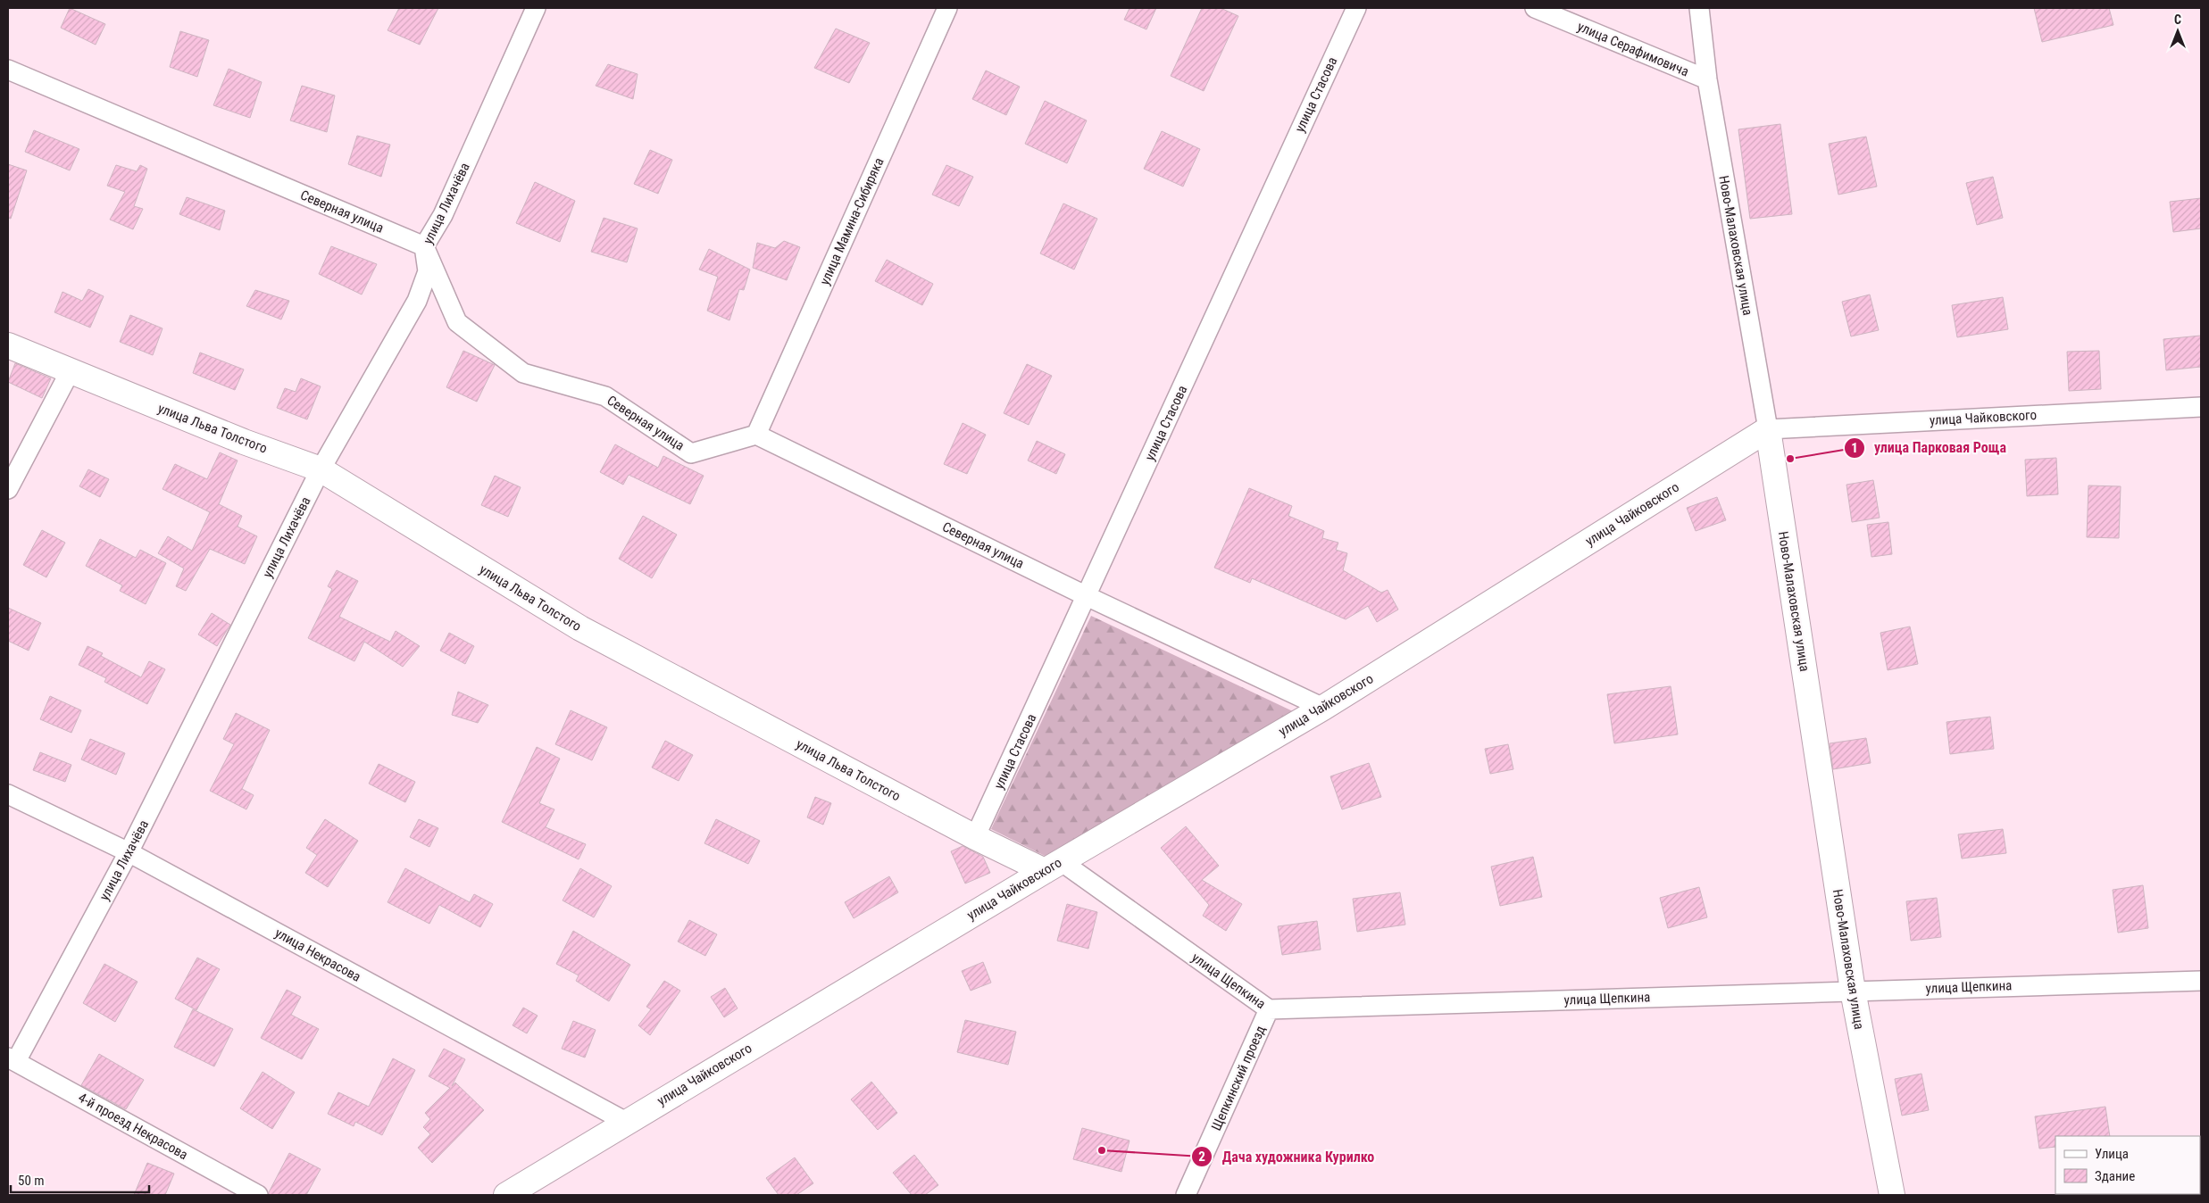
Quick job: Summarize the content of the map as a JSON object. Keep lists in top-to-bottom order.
{
  "streets": {
    "street": [
      "улица Серафимовича",
      "улица Стасова",
      "улица Лихачёва",
      "Северная улица",
      "улица Мамина-Сибиряка",
      "Ново-Малаховская улица",
      "улица Чайковского",
      "улица Льва Толстого",
      "улица Некрасова",
      "улица Щепкина",
      "Щепкинский проезд",
      "4-й проезд Некрасова"
    ]
  },
  "crossings": [
    ["улица Серафимовича", "Ново-Малаховская улица"],
    ["улица Стасова", "Северная улица"],
    ["улица Стасова", "улица Льва Толстого"],
    ["улица Лихачёва", "Северная улица"],
    ["улица Лихачёва", "улица Льва Толстого"],
    ["улица Лихачёва", "улица Некрасова"],
    ["улица Лихачёва", "4-й проезд Некрасова"],
    ["Северная улица", "улица Мамина-Сибиряка"],
    ["Северная улица", "улица Чайковского"],
    ["Ново-Малаховская улица", "улица Чайковского"],
    ["Ново-Малаховская улица", "улица Щепкина"],
    ["улица Чайковского", "улица Льва Толстого"],
    ["улица Чайковского", "улица Некрасова"],
    ["улица Чайковского", "улица Щепкина"],
    ["улица Льва Толстого", "улица Щепкина"],
    ["улица Щепкина", "Щепкинский проезд"]
  ],
  "places": ["улица Парковая Роща", "Дача художника Курилко"],
  "legend": ["Улица", "Здание"],
  "scale_bar": "50 m",
  "north": "top"
}
